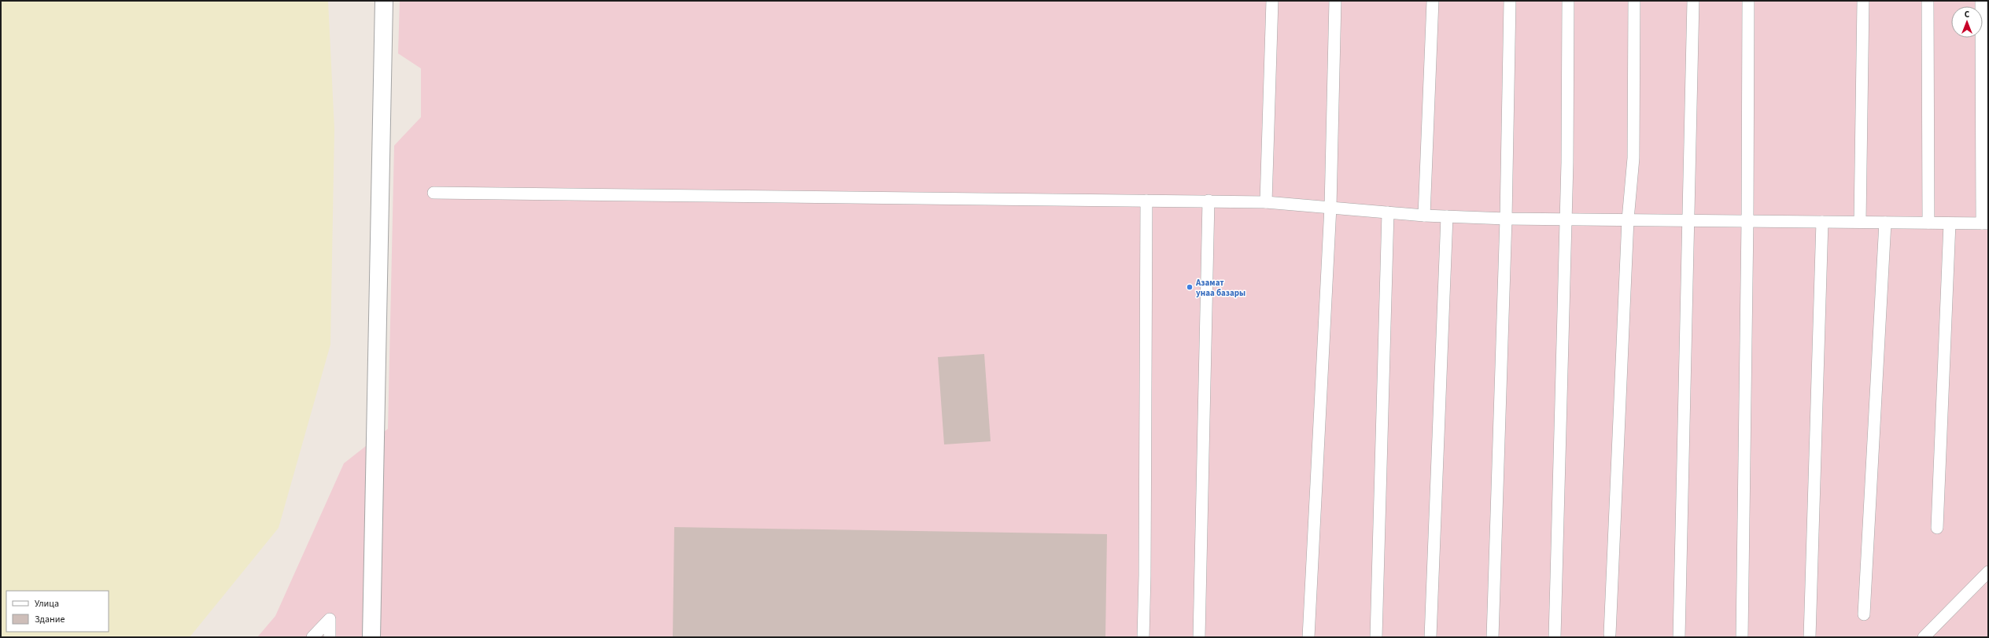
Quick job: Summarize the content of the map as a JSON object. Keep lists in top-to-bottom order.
{
  "places": ["Азамат унаа базары"],
  "legend": ["Улица", "Здание"],
  "north": "top"
}
